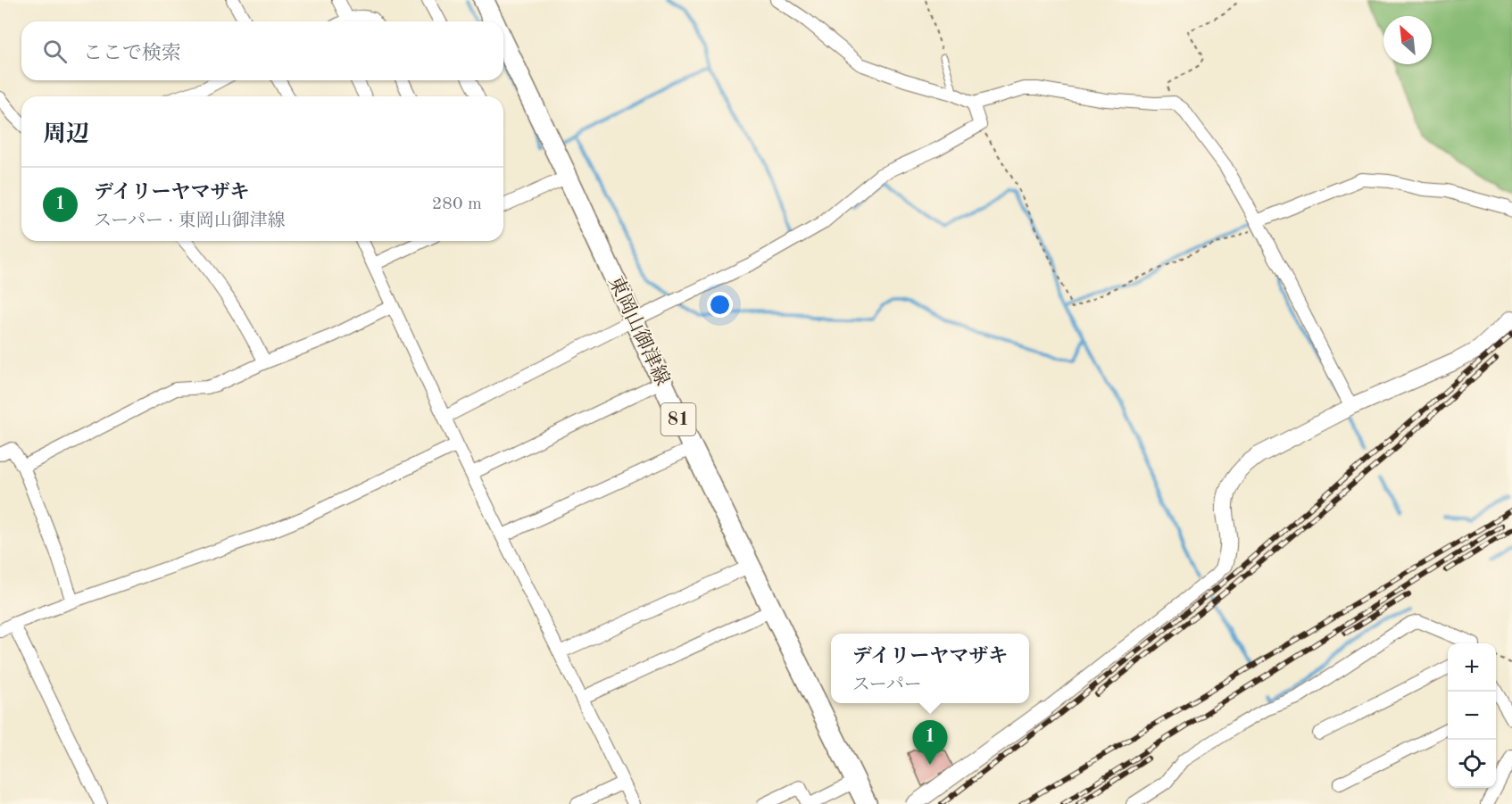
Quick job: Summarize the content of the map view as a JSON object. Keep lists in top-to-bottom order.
{
  "streets": {
    "main road": ["東岡山御津線", "81"]
  },
  "north": "top left",
  "page": {
    "search": "ここで検索",
    "heading": "周辺",
    "list": [
      {
        "mark": "1",
        "name": "デイリーヤマザキ",
        "note": "スーパー · 東岡山御津線",
        "value": "280 m"
      }
    ],
    "popup": ["デイリーヤマザキ", "スーパー"],
    "map_buttons": ["+", "−"],
    "pins": "1"
  }
}
